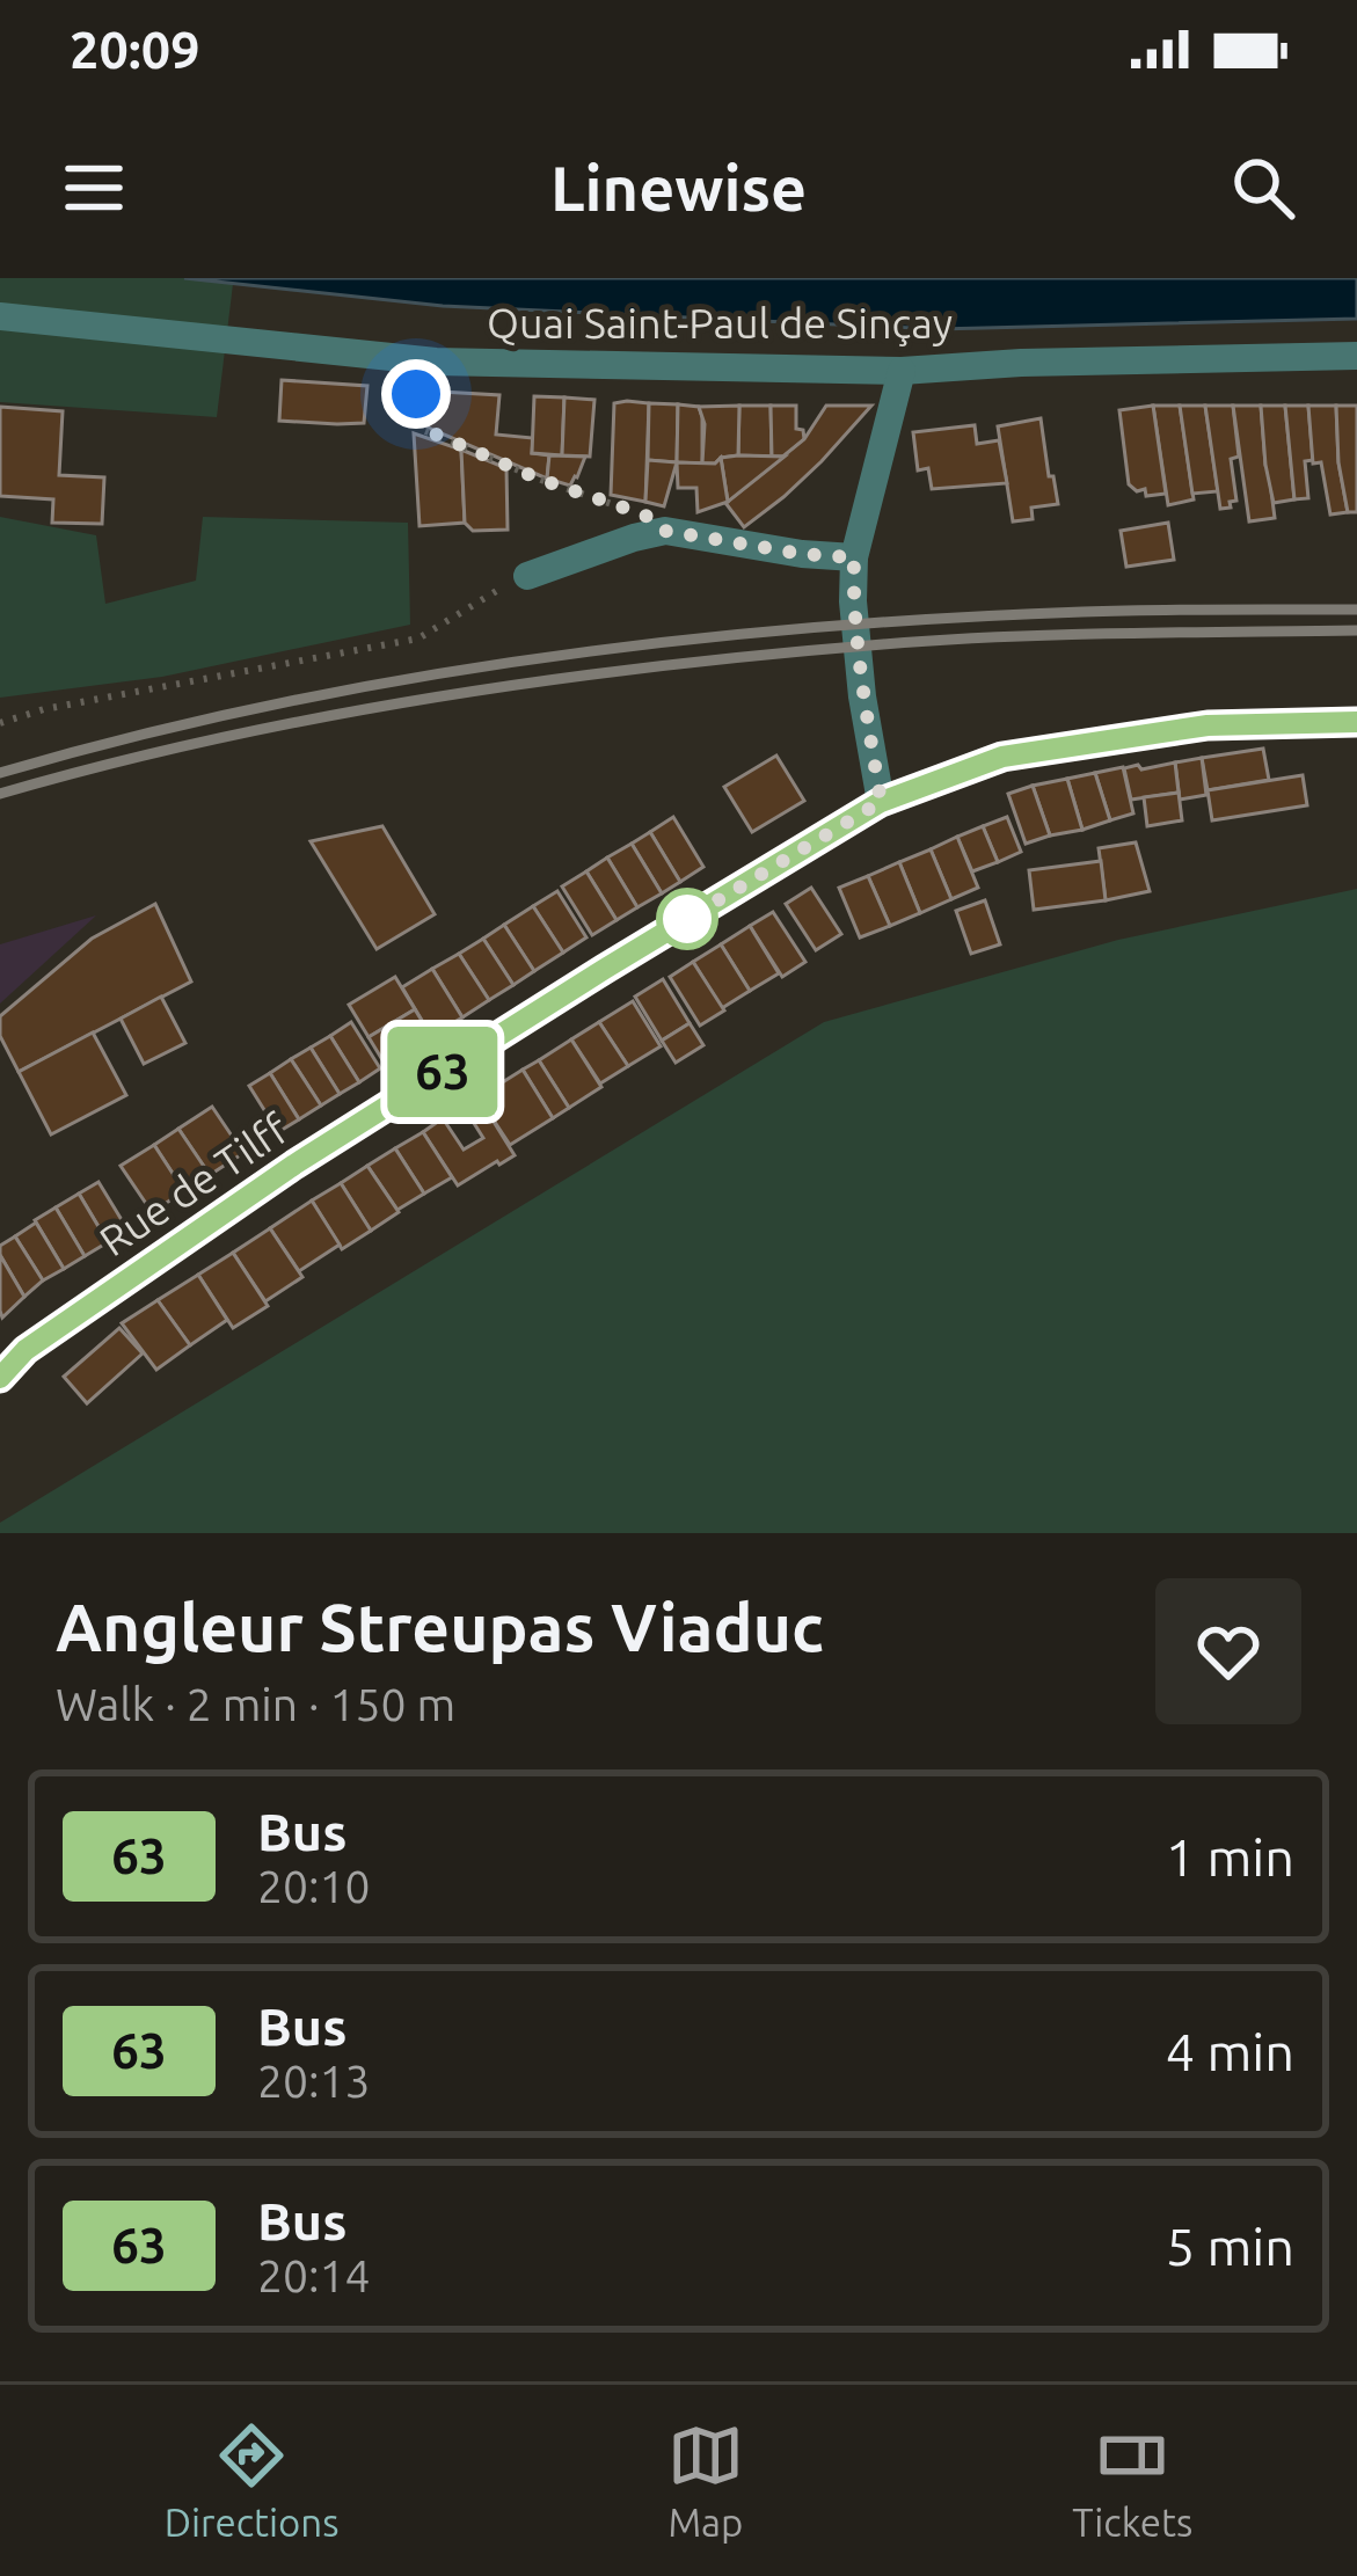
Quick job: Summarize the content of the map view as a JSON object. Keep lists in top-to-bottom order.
{
  "streets": {
    "main road": ["Rue de Tilff"],
    "street": ["Quai Saint-Paul de Sinçay"]
  },
  "lines": ["bus line 63"],
  "page": {
    "status": "20:09",
    "header": "Linewise",
    "on_map": "63",
    "heading": ["Angleur Streupas Viaduc", "Walk · 2 min · 150 m"],
    "list": [
      {
        "mark": "63",
        "name": "Bus",
        "note": "20:10",
        "value": "1 min"
      },
      {
        "mark": "63",
        "name": "Bus",
        "note": "20:13",
        "value": "4 min"
      },
      {
        "mark": "63",
        "name": "Bus",
        "note": "20:14",
        "value": "5 min"
      }
    ],
    "tabs": ["Directions", "Map", "Tickets"]
  }
}
